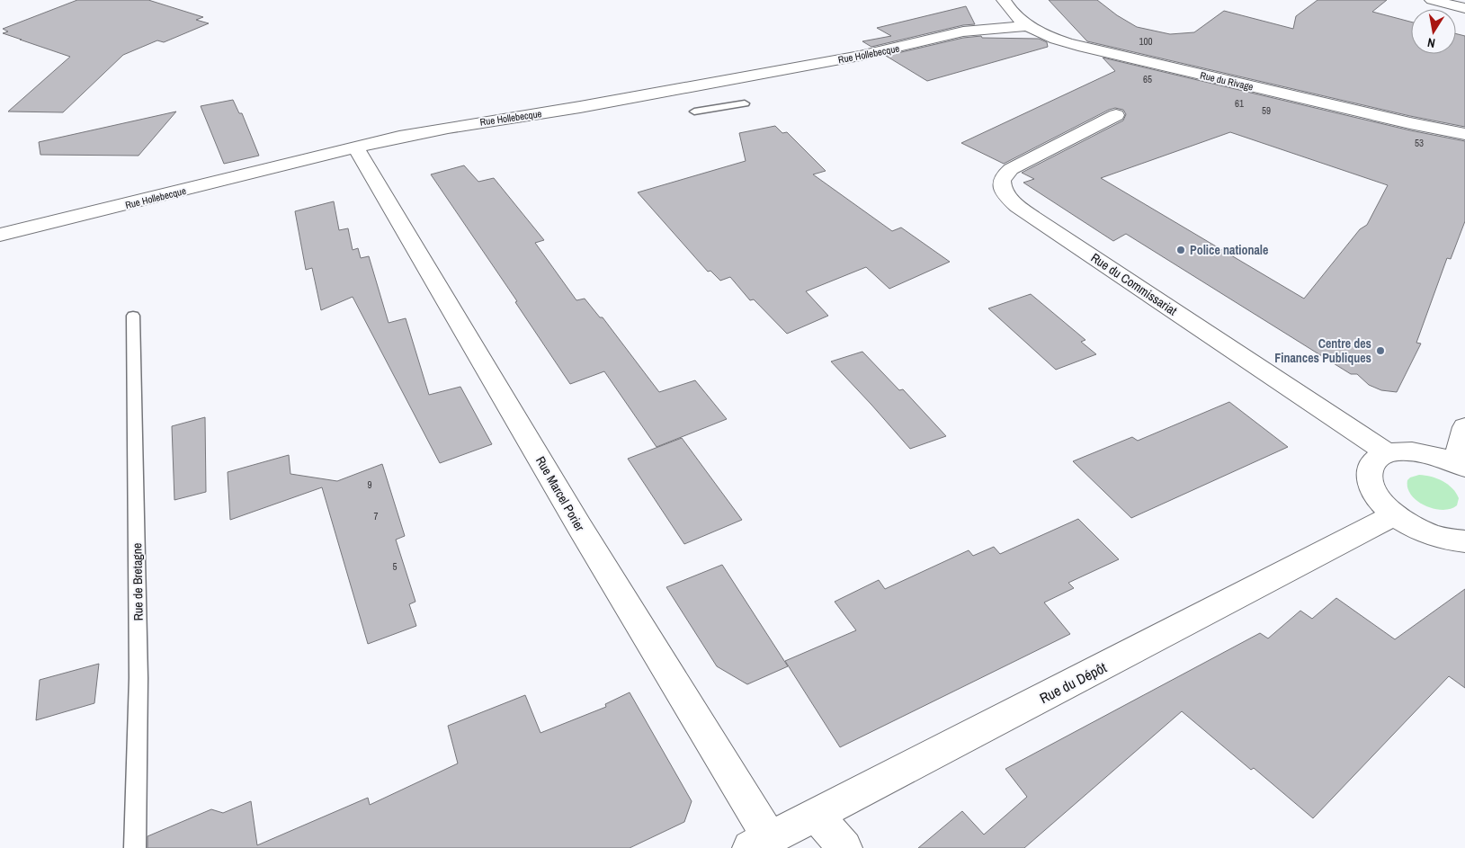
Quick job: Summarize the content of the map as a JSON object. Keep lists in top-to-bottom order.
{
  "streets": {
    "street": [
      "Rue Hollebecque",
      "Rue du Rivage",
      "Rue du Commissariat",
      "Rue Marcel Porier",
      "Rue du Dépôt"
    ],
    "lane": ["Rue de Bretagne"]
  },
  "crossings": [
    ["Rue Hollebecque", "Rue du Rivage"],
    ["Rue Hollebecque", "Rue Marcel Porier"],
    ["Rue Marcel Porier", "Rue du Dépôt"]
  ],
  "places": ["Police nationale", "Centre des Finances Publiques"],
  "house_numbers": [
    "100",
    "65",
    "61",
    "59",
    "53",
    "9",
    "7",
    "5"
  ],
  "north": "bottom"
}
